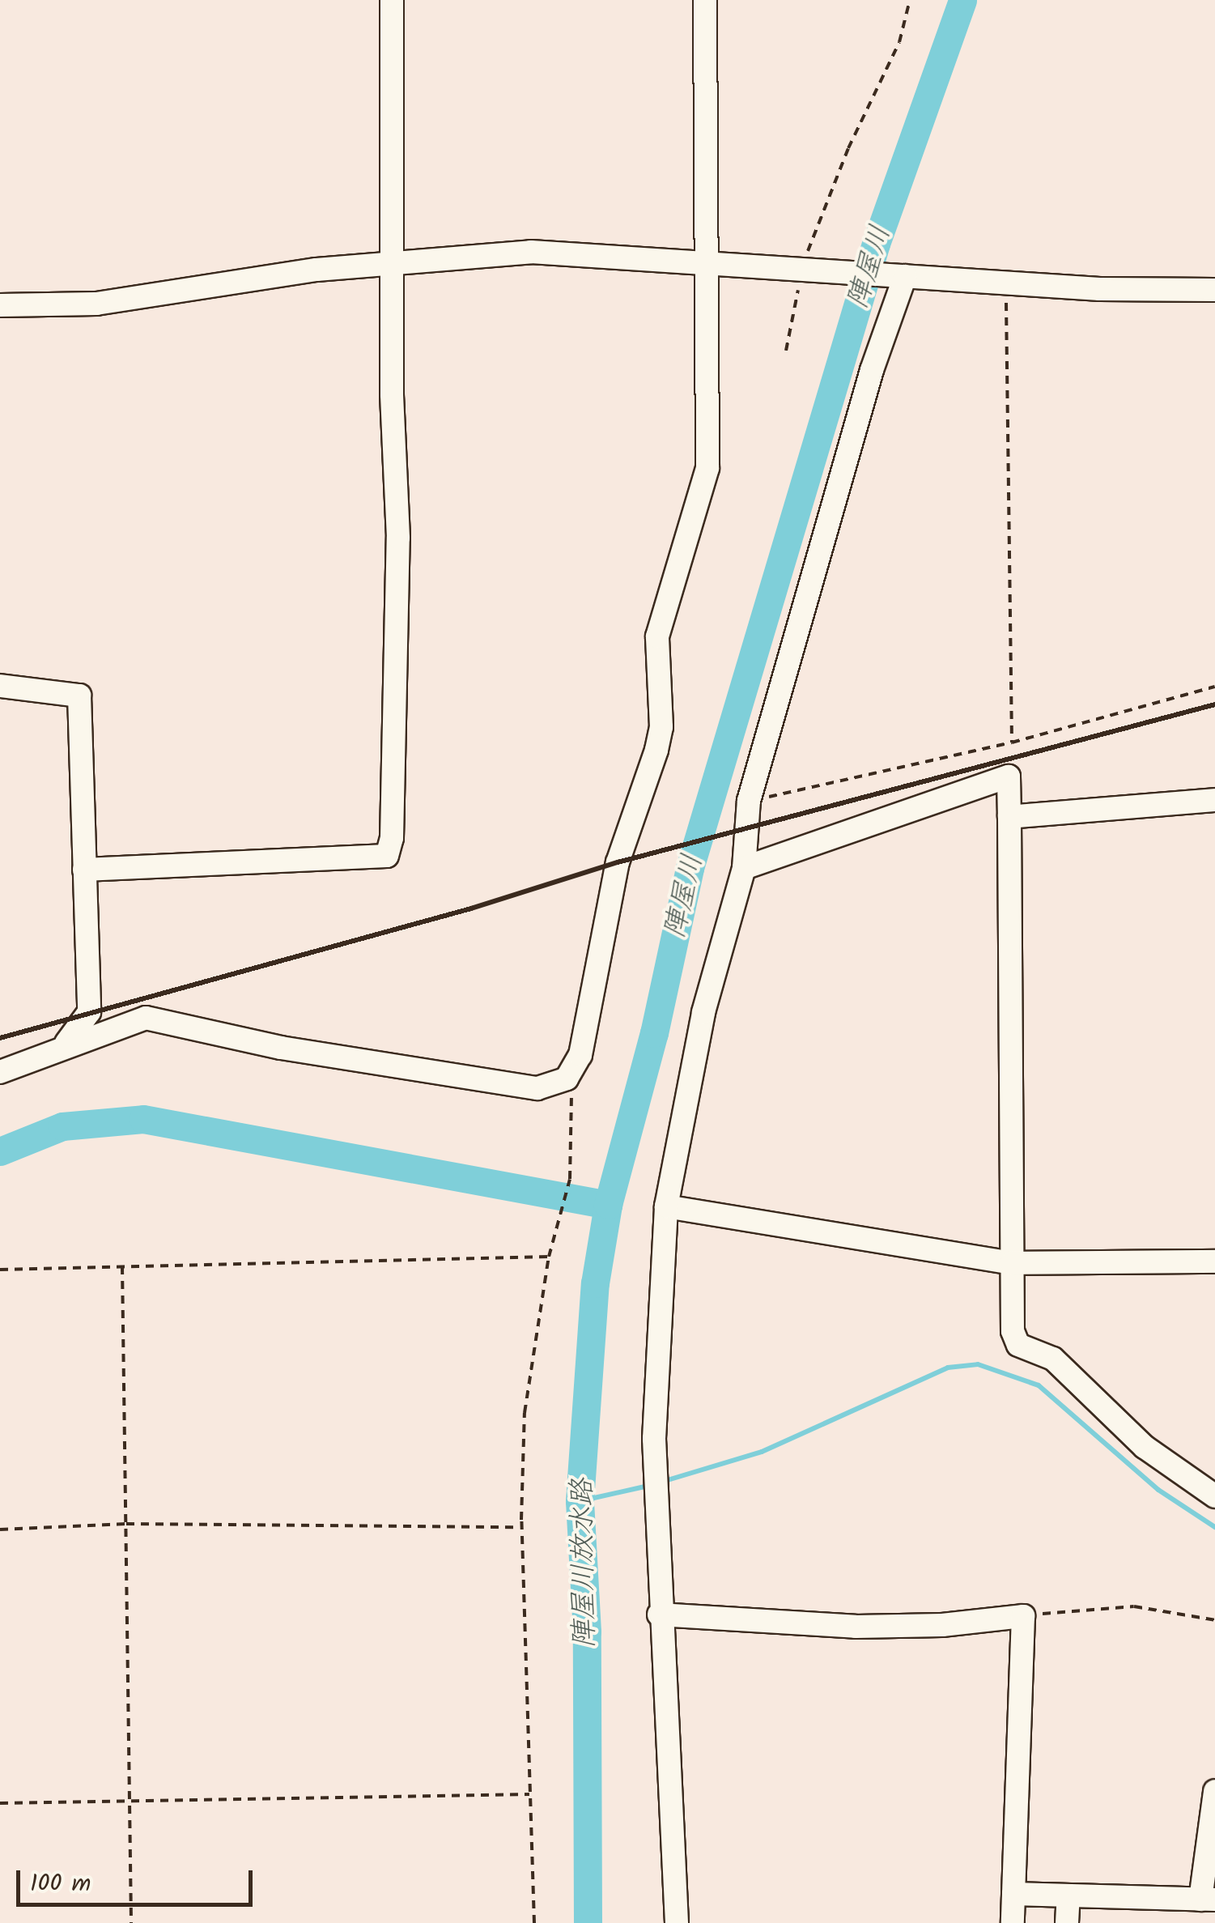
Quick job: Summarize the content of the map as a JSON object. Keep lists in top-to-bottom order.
{
  "water": ["陣屋川", "陣屋川放水路"],
  "scale_bar": "100 m"
}
